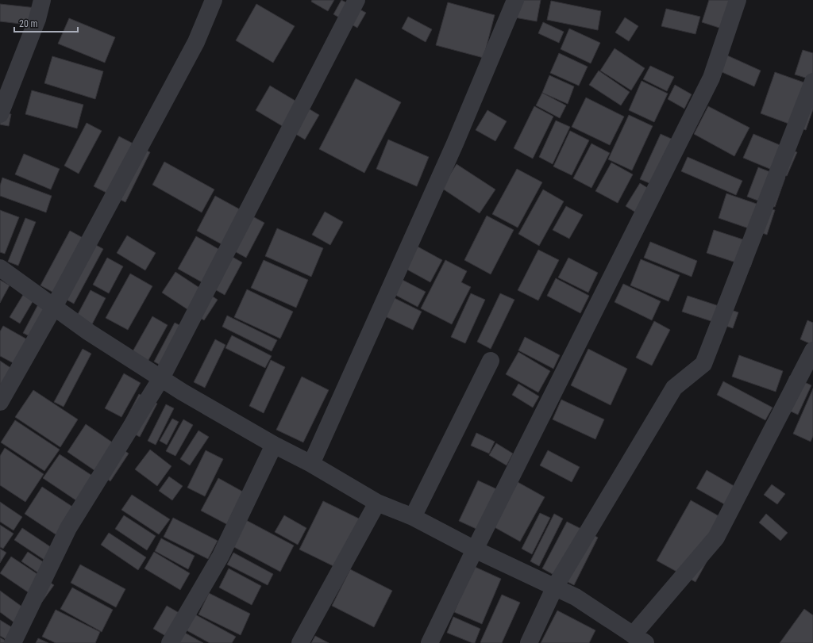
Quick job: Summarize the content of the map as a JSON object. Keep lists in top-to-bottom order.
{
  "scale_bar": "20 m"
}
